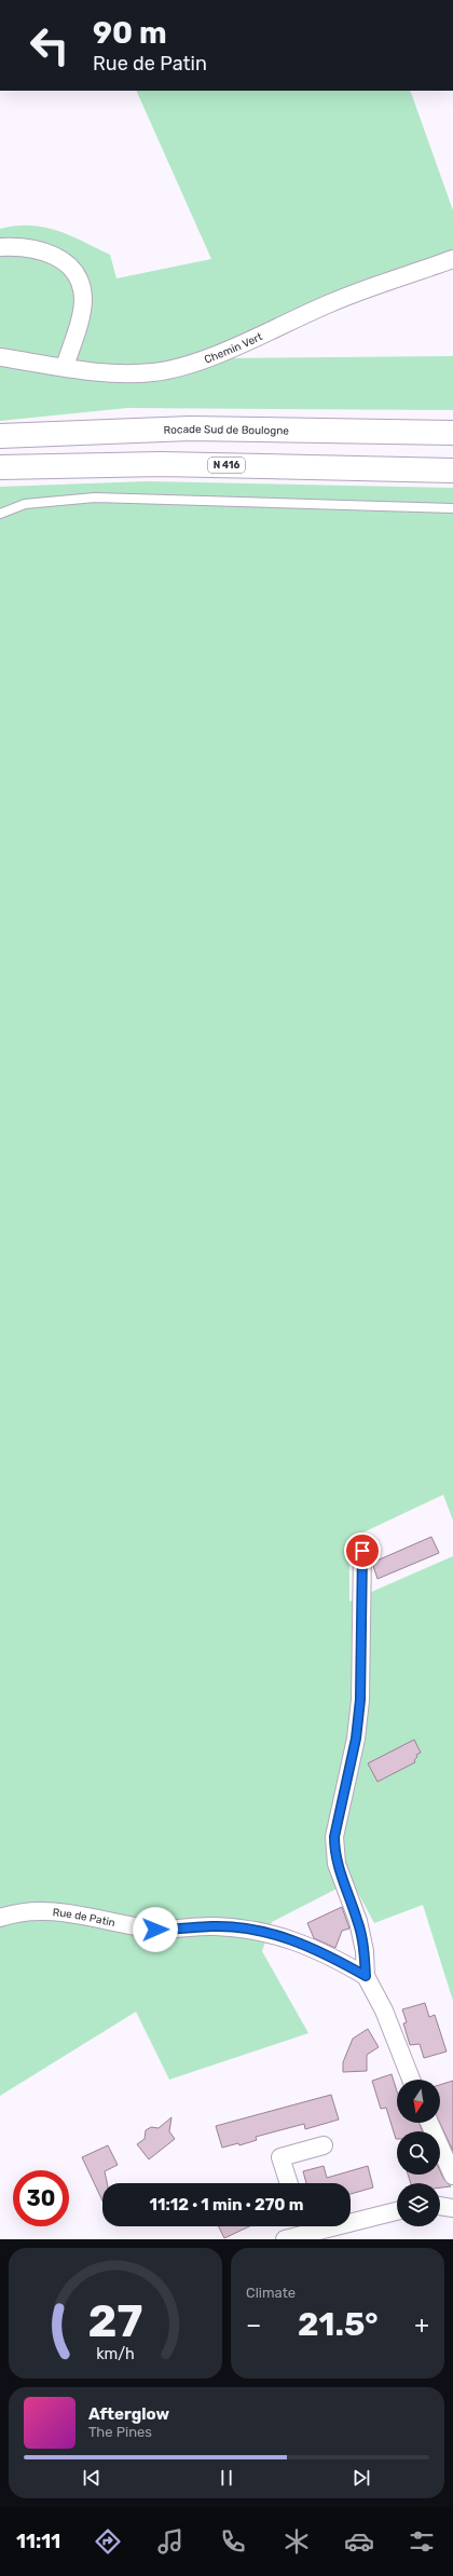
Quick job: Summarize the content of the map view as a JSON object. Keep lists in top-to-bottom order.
{
  "streets": {
    "highway": ["Rocade Sud de Boulogne", "N 416"],
    "street": ["Chemin Vert", "Rue de Patin"]
  },
  "north": "bottom",
  "page": {
    "turn": ["90 m", "Rue de Patin"],
    "limit": "30",
    "trip": "11:12 · 1 min · 270 m",
    "tile": "Climate",
    "heat": ["−", "21.5°", "+"],
    "song": ["Afterglow", "The Pines"],
    "tabs": "11:11",
    "gauge": ["27", "km/h"]
  }
}
